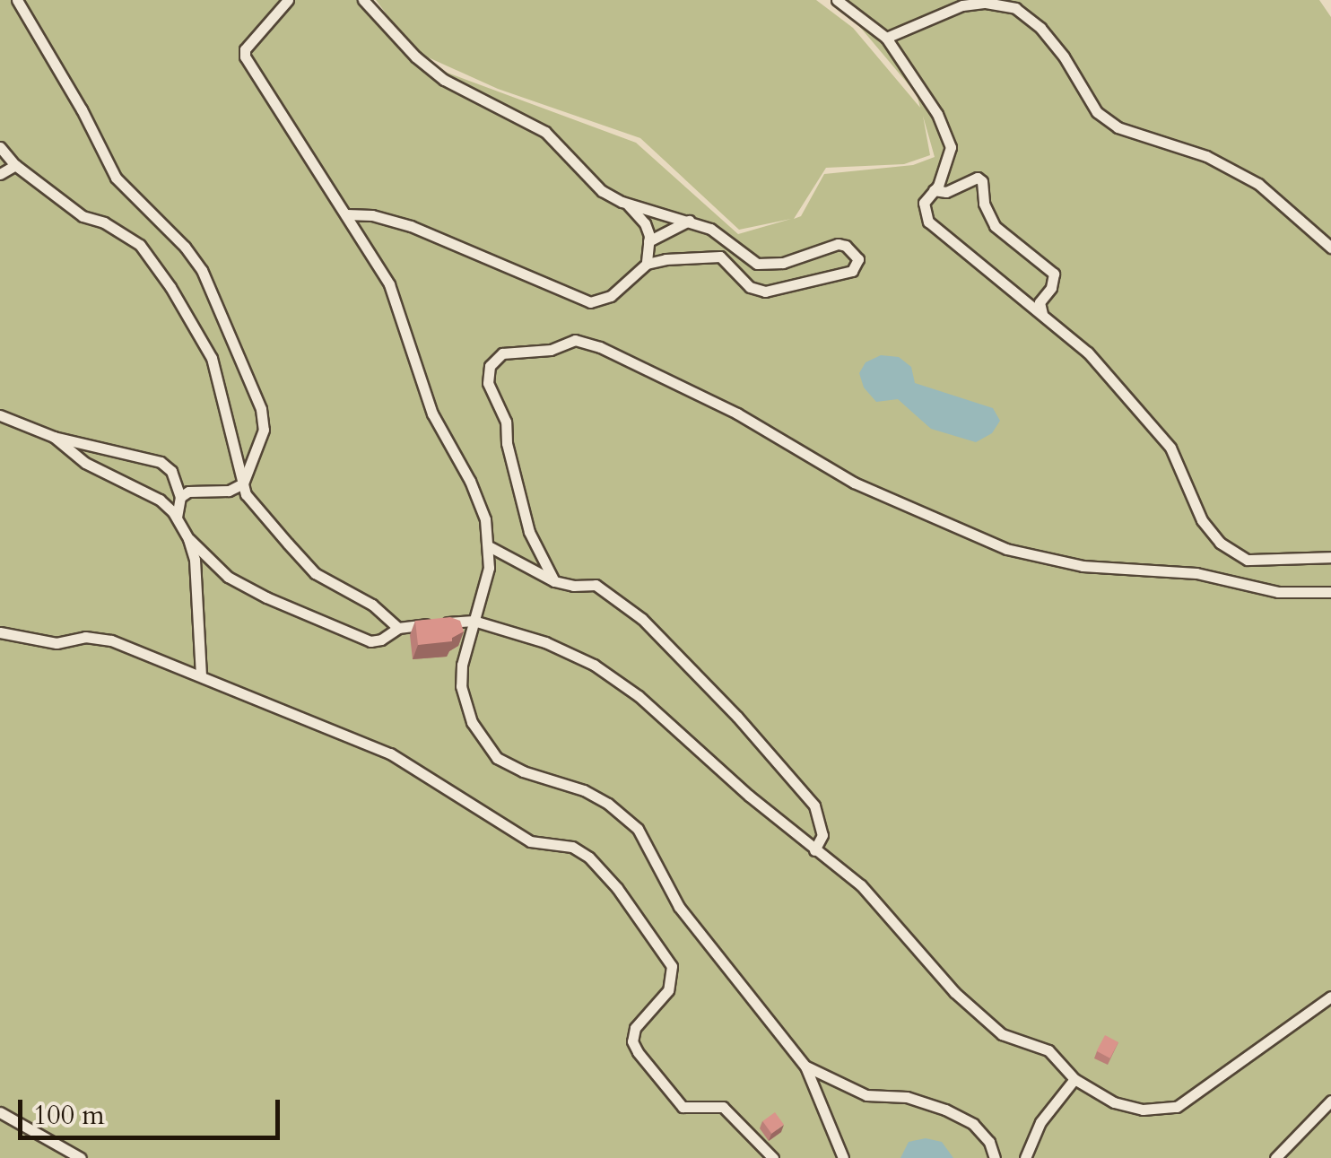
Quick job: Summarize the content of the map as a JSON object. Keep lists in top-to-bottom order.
{
  "scale_bar": "100 m"
}
